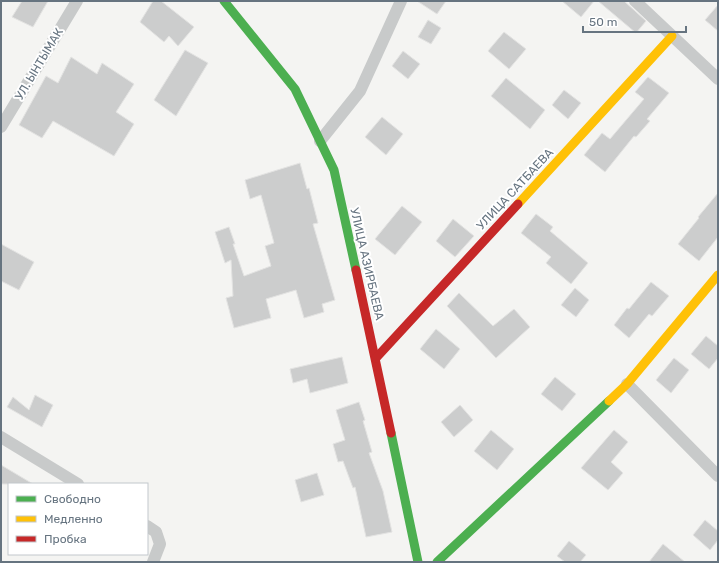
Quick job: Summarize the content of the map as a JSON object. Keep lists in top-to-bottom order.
{
  "streets": {
    "street": ["УЛ. ЫНТЫМАК", "УЛИЦА САТБАЕВА", "УЛИЦА АЗИРБАЕВА"]
  },
  "crossings": [
    ["УЛИЦА САТБАЕВА", "УЛИЦА АЗИРБАЕВА"]
  ],
  "legend": ["Свободно", "Медленно", "Пробка"],
  "scale_bar": "50 m"
}
